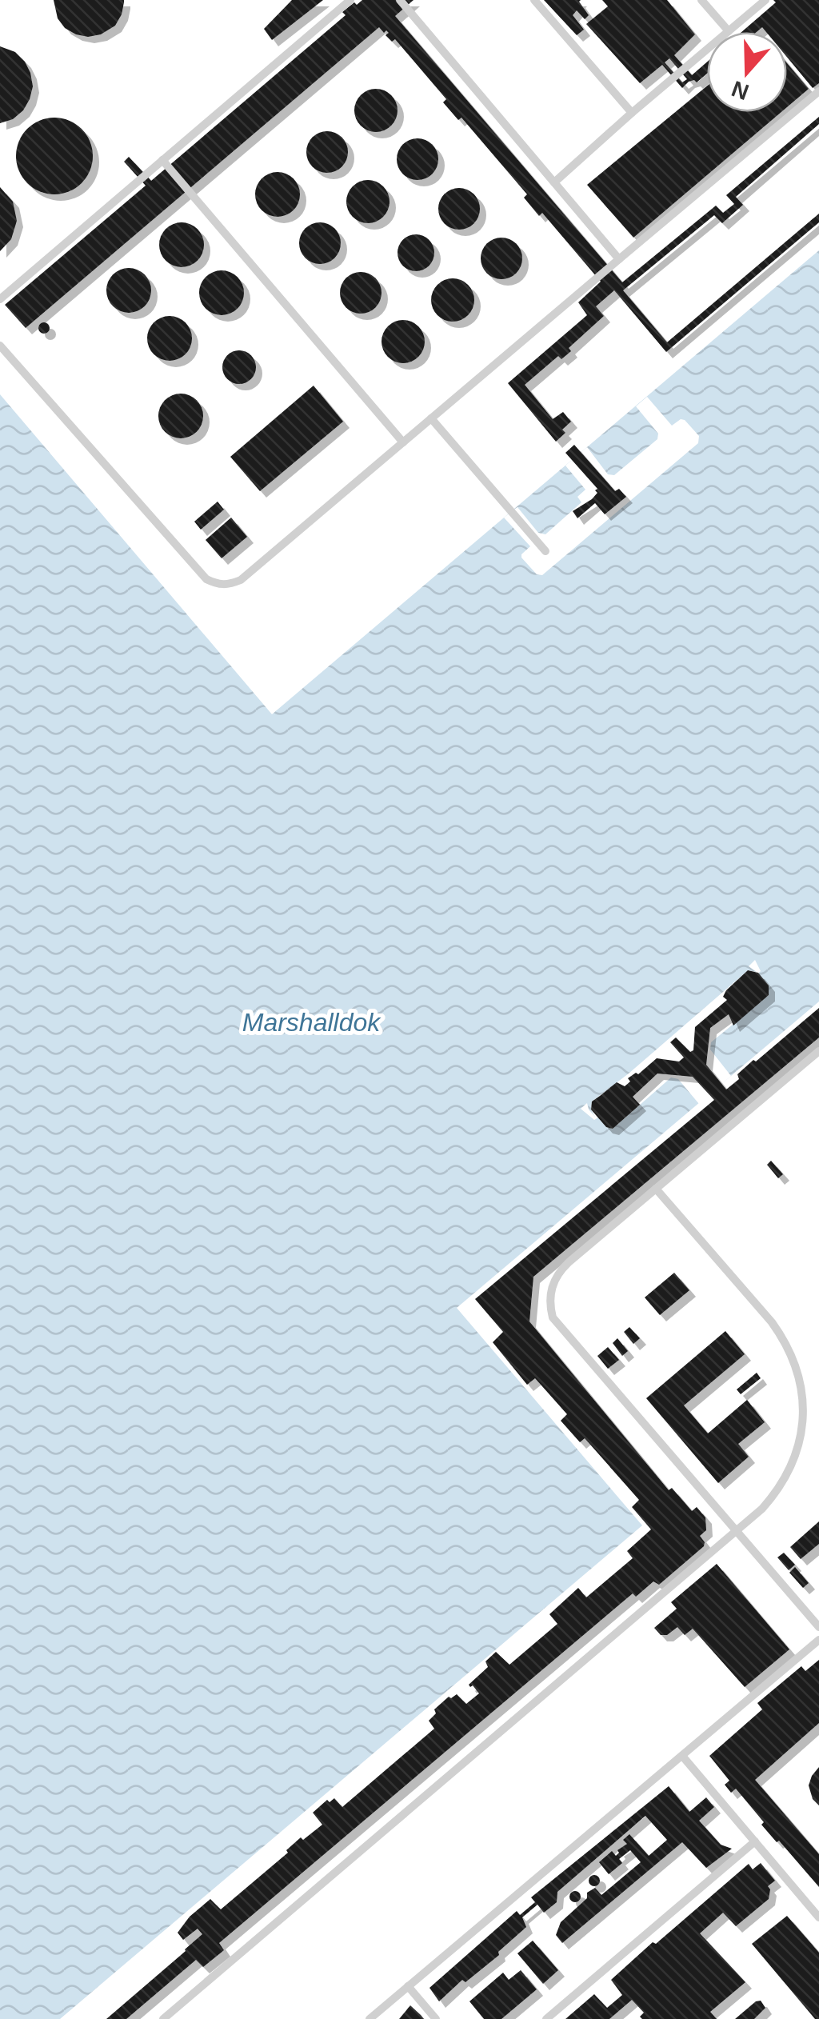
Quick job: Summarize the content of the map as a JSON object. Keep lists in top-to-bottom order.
{
  "water": ["Marshalldok"],
  "north": "bottom"
}
